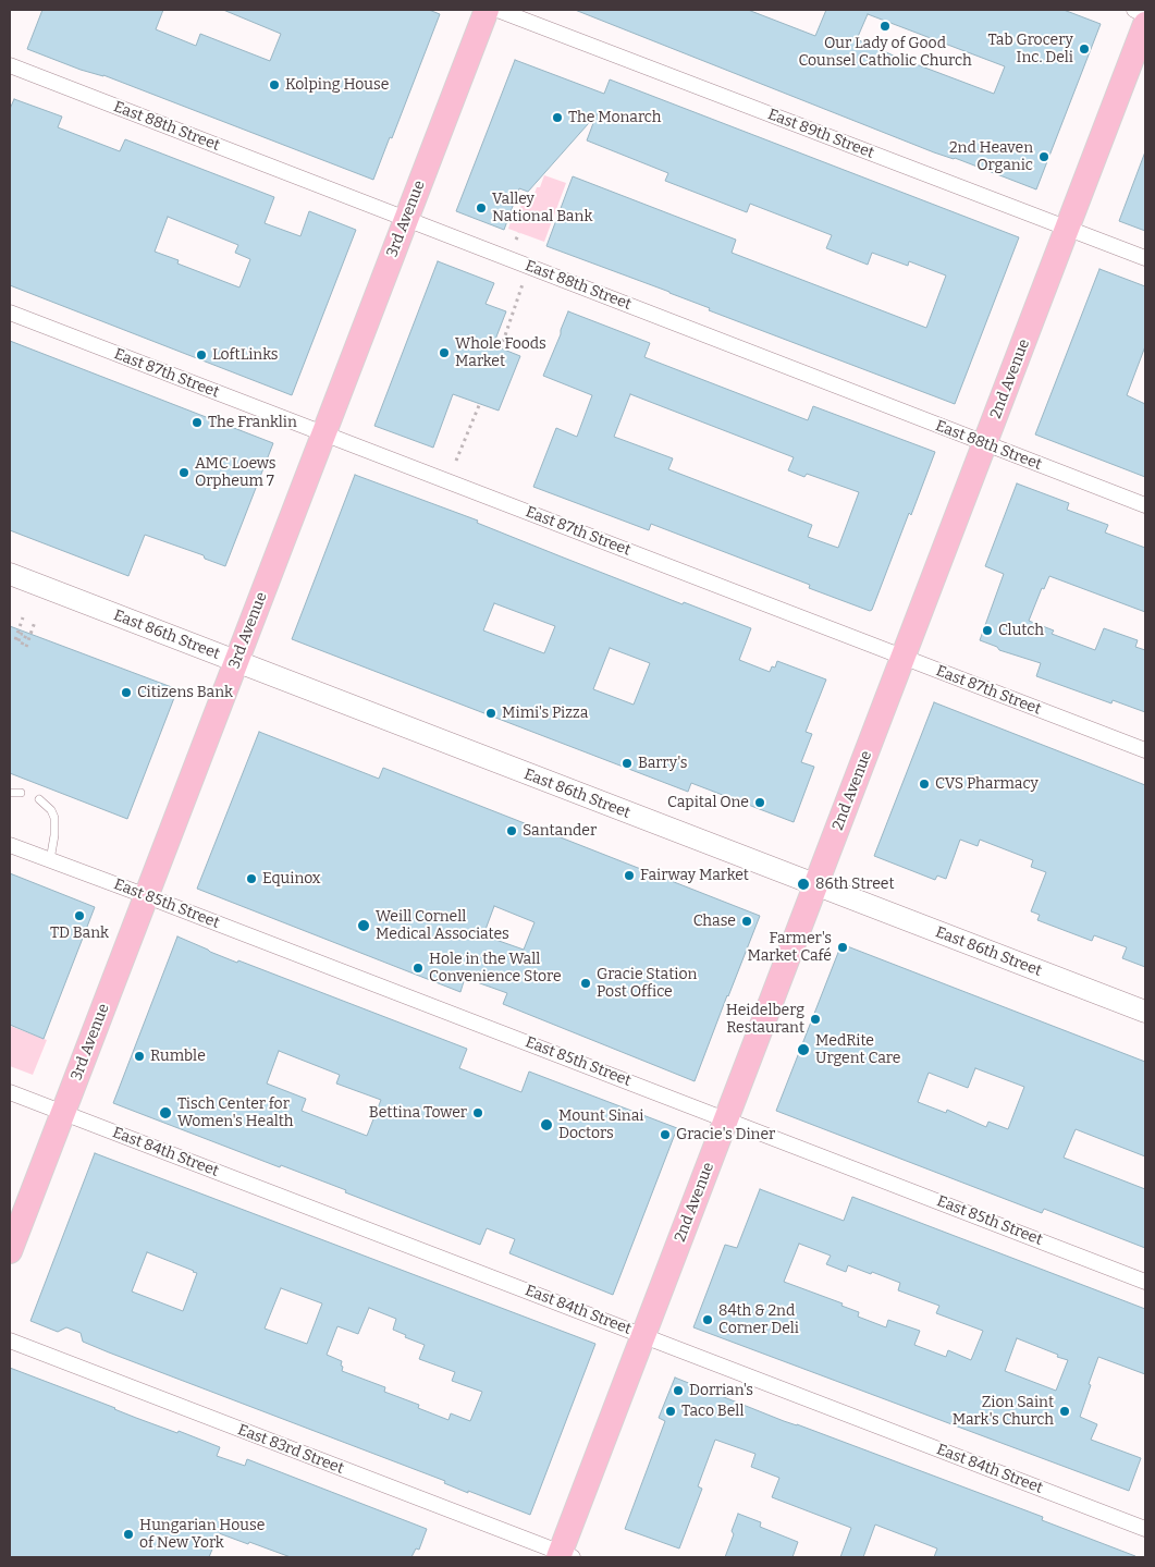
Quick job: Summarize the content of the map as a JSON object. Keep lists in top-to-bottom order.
{
  "streets": {
    "main road": ["3rd Avenue", "2nd Avenue", "East 86th Street"],
    "street": [
      "East 88th Street",
      "East 89th Street",
      "East 87th Street",
      "East 85th Street",
      "East 84th Street",
      "East 83rd Street"
    ]
  },
  "crossings": [
    ["East 88th Street", "3rd Avenue"],
    ["East 88th Street", "2nd Avenue"],
    ["East 89th Street", "2nd Avenue"],
    ["3rd Avenue", "East 87th Street"],
    ["3rd Avenue", "East 86th Street"],
    ["3rd Avenue", "East 85th Street"],
    ["3rd Avenue", "East 84th Street"],
    ["East 87th Street", "2nd Avenue"],
    ["2nd Avenue", "East 86th Street"],
    ["2nd Avenue", "East 85th Street"],
    ["2nd Avenue", "East 84th Street"],
    ["2nd Avenue", "East 83rd Street"]
  ],
  "places": [
    "Our Lady of Good Counsel Catholic Church",
    "Tab Grocery Inc. Deli",
    "Kolping House",
    "The Monarch",
    "2nd Heaven Organic",
    "Valley National Bank",
    "Whole Foods Market",
    "LoftLinks",
    "The Franklin",
    "AMC Loews Orpheum 7",
    "Clutch",
    "Citizens Bank",
    "Mimi's Pizza",
    "Barry's",
    "CVS Pharmacy",
    "Capital One",
    "Santander",
    "Fairway Market",
    "Equinox",
    "86th Street",
    "TD Bank",
    "Chase",
    "Weill Cornell Medical Associates",
    "Farmer's Market Café",
    "Hole in the Wall Convenience Store",
    "Gracie Station Post Office",
    "Heidelberg Restaurant",
    "MedRite Urgent Care",
    "Rumble",
    "Tisch Center for Women's Health",
    "Bettina Tower",
    "Mount Sinai Doctors",
    "Gracie's Diner",
    "84th & 2nd Corner Deli",
    "Dorrian's",
    "Taco Bell",
    "Zion Saint Mark's Church",
    "Hungarian House of New York"
  ]
}
